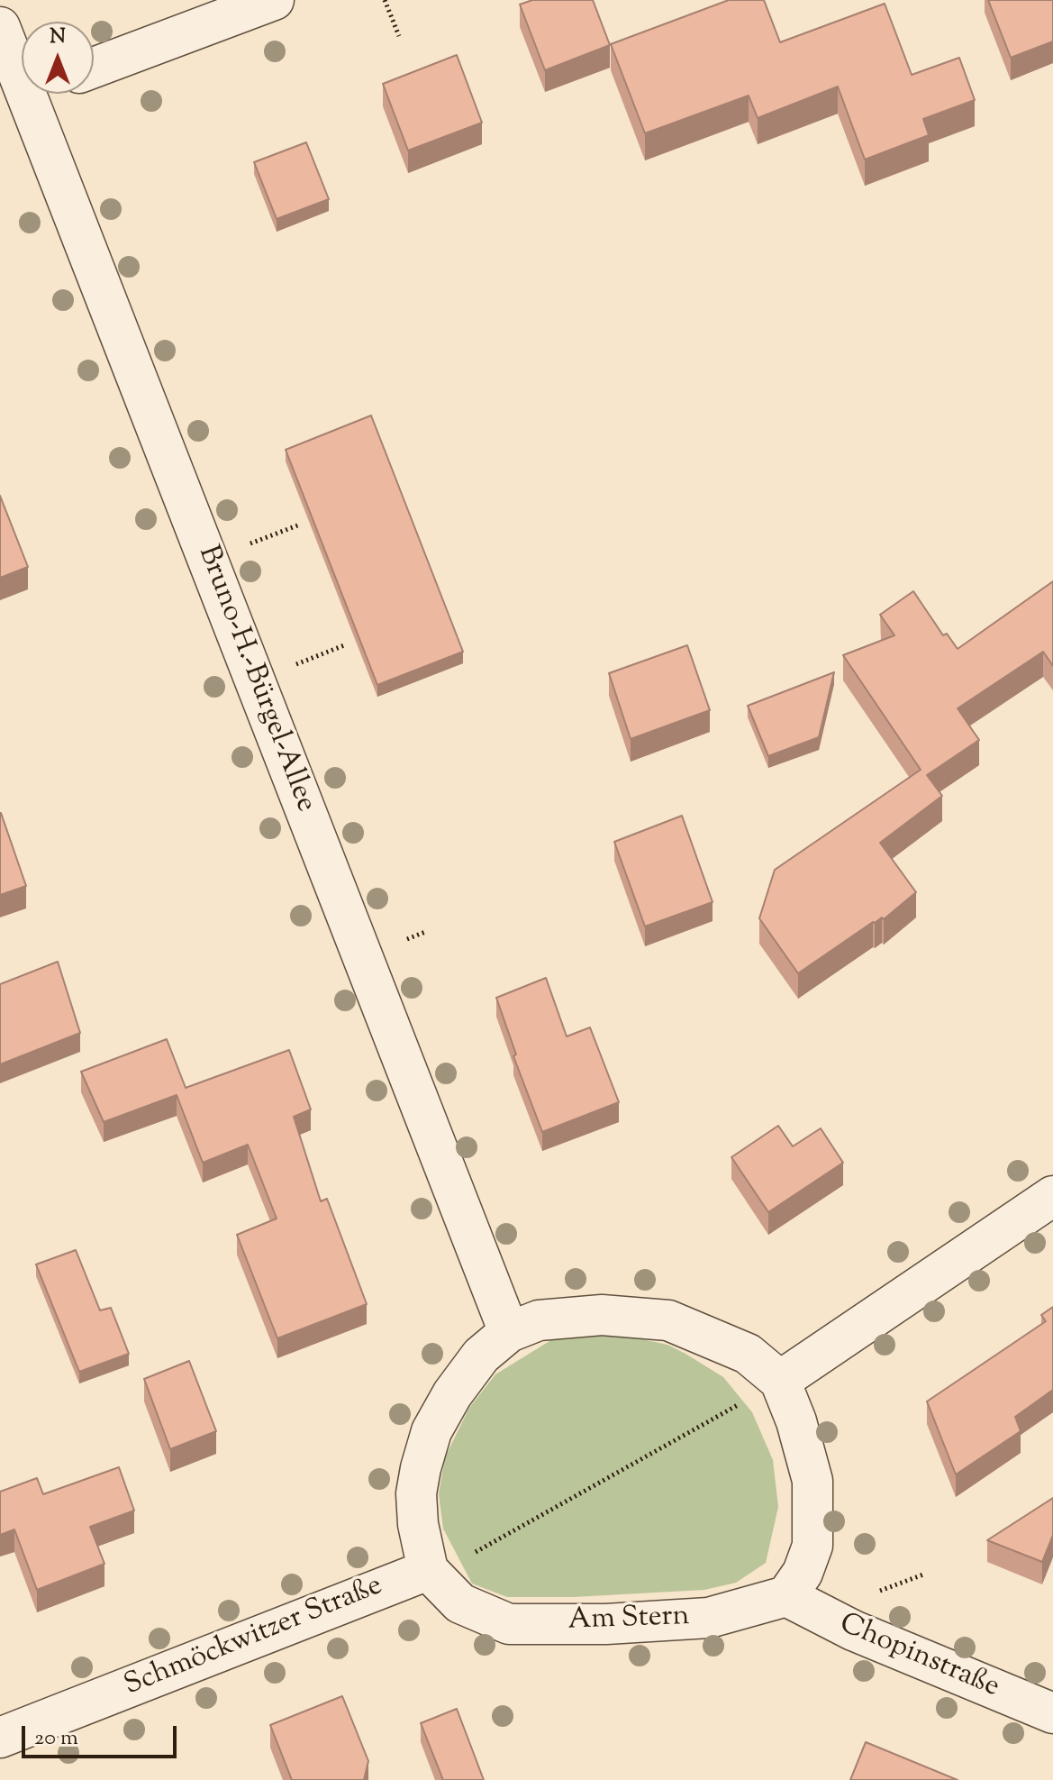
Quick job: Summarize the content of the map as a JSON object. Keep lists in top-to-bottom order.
{
  "streets": {
    "street": [
      "Bruno-H.-Bürgel-Allee",
      "Am Stern",
      "Schmöckwitzer Straße",
      "Chopinstraße"
    ]
  },
  "crossings": [
    ["Am Stern", "Schmöckwitzer Straße"],
    ["Am Stern", "Chopinstraße"]
  ],
  "scale_bar": "20 m",
  "north": "top"
}
